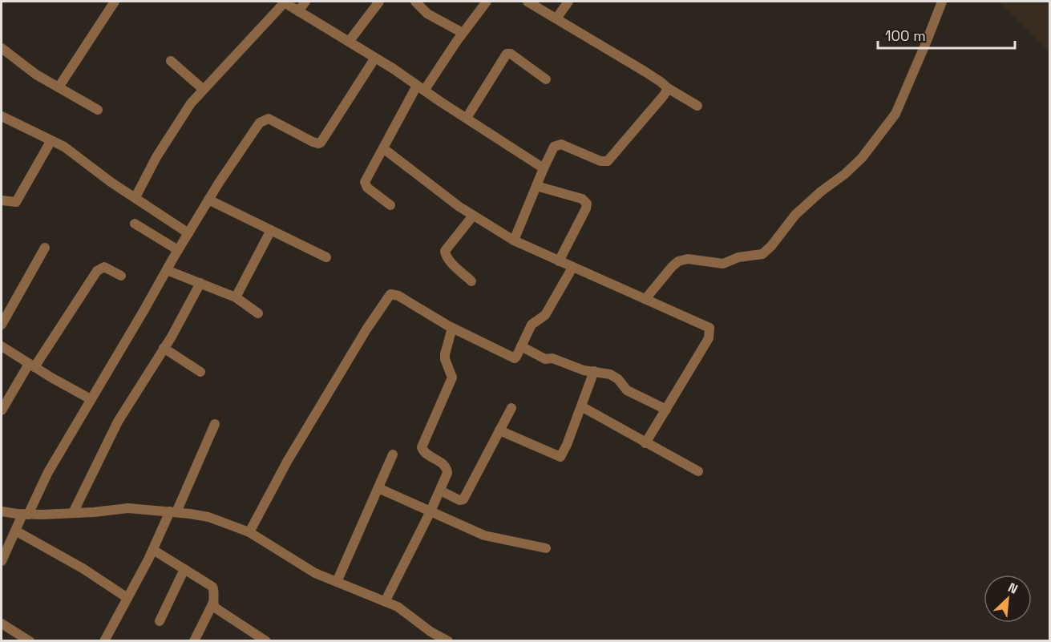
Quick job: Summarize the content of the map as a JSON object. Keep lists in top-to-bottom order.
{
  "scale_bar": "100 m",
  "north": "top right"
}
